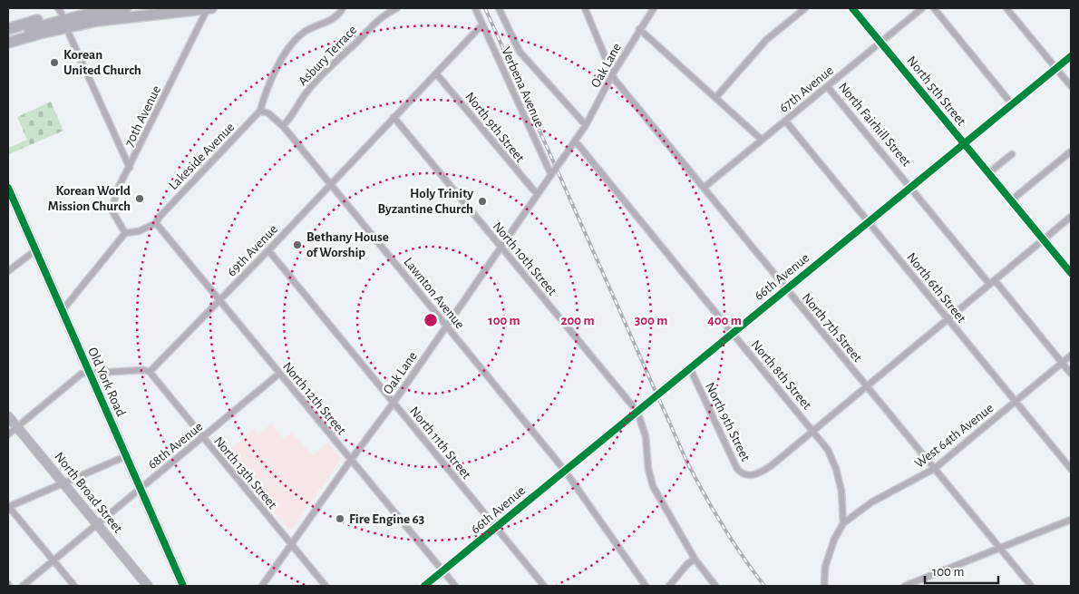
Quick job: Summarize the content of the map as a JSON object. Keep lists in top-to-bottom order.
{
  "streets": {
    "main road": ["Old York Road", "North Broad Street"],
    "street": [
      "Asbury Terrace",
      "Oak Lane",
      "Verbena Avenue",
      "67th Avenue",
      "North 5th Street",
      "70th Avenue",
      "North Fairhill Street",
      "North 9th Street",
      "Lakeside Avenue",
      "69th Avenue",
      "North 10th Street",
      "66th Avenue",
      "North 6th Street",
      "Lawnton Avenue",
      "North 7th Street",
      "North 8th Street",
      "North 12th Street",
      "West 64th Avenue",
      "North 11th Street",
      "68th Avenue",
      "North 13th Street"
    ]
  },
  "crossings": [
    ["Asbury Terrace", "Lawnton Avenue"],
    ["Oak Lane", "Verbena Avenue"],
    ["Oak Lane", "North 9th Street"],
    ["Oak Lane", "North 10th Street"],
    ["Oak Lane", "Lawnton Avenue"],
    ["Oak Lane", "North 7th Street"],
    ["Oak Lane", "North 8th Street"],
    ["Oak Lane", "North 12th Street"],
    ["Oak Lane", "North 11th Street"],
    ["Oak Lane", "North 13th Street"],
    ["Verbena Avenue", "69th Avenue"],
    ["67th Avenue", "North 5th Street"],
    ["67th Avenue", "North Fairhill Street"],
    ["67th Avenue", "North 6th Street"],
    ["67th Avenue", "North 7th Street"],
    ["North 5th Street", "66th Avenue"],
    ["70th Avenue", "Lakeside Avenue"],
    ["North Fairhill Street", "66th Avenue"],
    ["North Fairhill Street", "West 64th Avenue"],
    ["North 9th Street", "69th Avenue"],
    ["North 9th Street", "66th Avenue"],
    ["North 9th Street", "North 8th Street"],
    ["Lakeside Avenue", "Lawnton Avenue"],
    ["Lakeside Avenue", "North 12th Street"],
    ["69th Avenue", "North 10th Street"],
    ["69th Avenue", "Lawnton Avenue"],
    ["69th Avenue", "North 12th Street"],
    ["69th Avenue", "North 11th Street"],
    ["69th Avenue", "North 13th Street"],
    ["North 10th Street", "66th Avenue"],
    ["66th Avenue", "North 6th Street"],
    ["66th Avenue", "Lawnton Avenue"],
    ["66th Avenue", "North 7th Street"],
    ["66th Avenue", "North 8th Street"],
    ["66th Avenue", "North 12th Street"],
    ["66th Avenue", "North 11th Street"],
    ["North 6th Street", "West 64th Avenue"],
    ["North 7th Street", "West 64th Avenue"],
    ["North 8th Street", "West 64th Avenue"],
    ["Old York Road", "68th Avenue"],
    ["North 12th Street", "68th Avenue"],
    ["68th Avenue", "North 13th Street"],
    ["68th Avenue", "North Broad Street"]
  ],
  "places": [
    "Korean United Church",
    "Korean World Mission Church",
    "Holy Trinity Byzantine Church",
    "Bethany House of Worship",
    "Fire Engine 63"
  ],
  "scale_bar": "100 m",
  "rings": [
    "100 m",
    "200 m",
    "300 m",
    "400 m"
  ]
}
